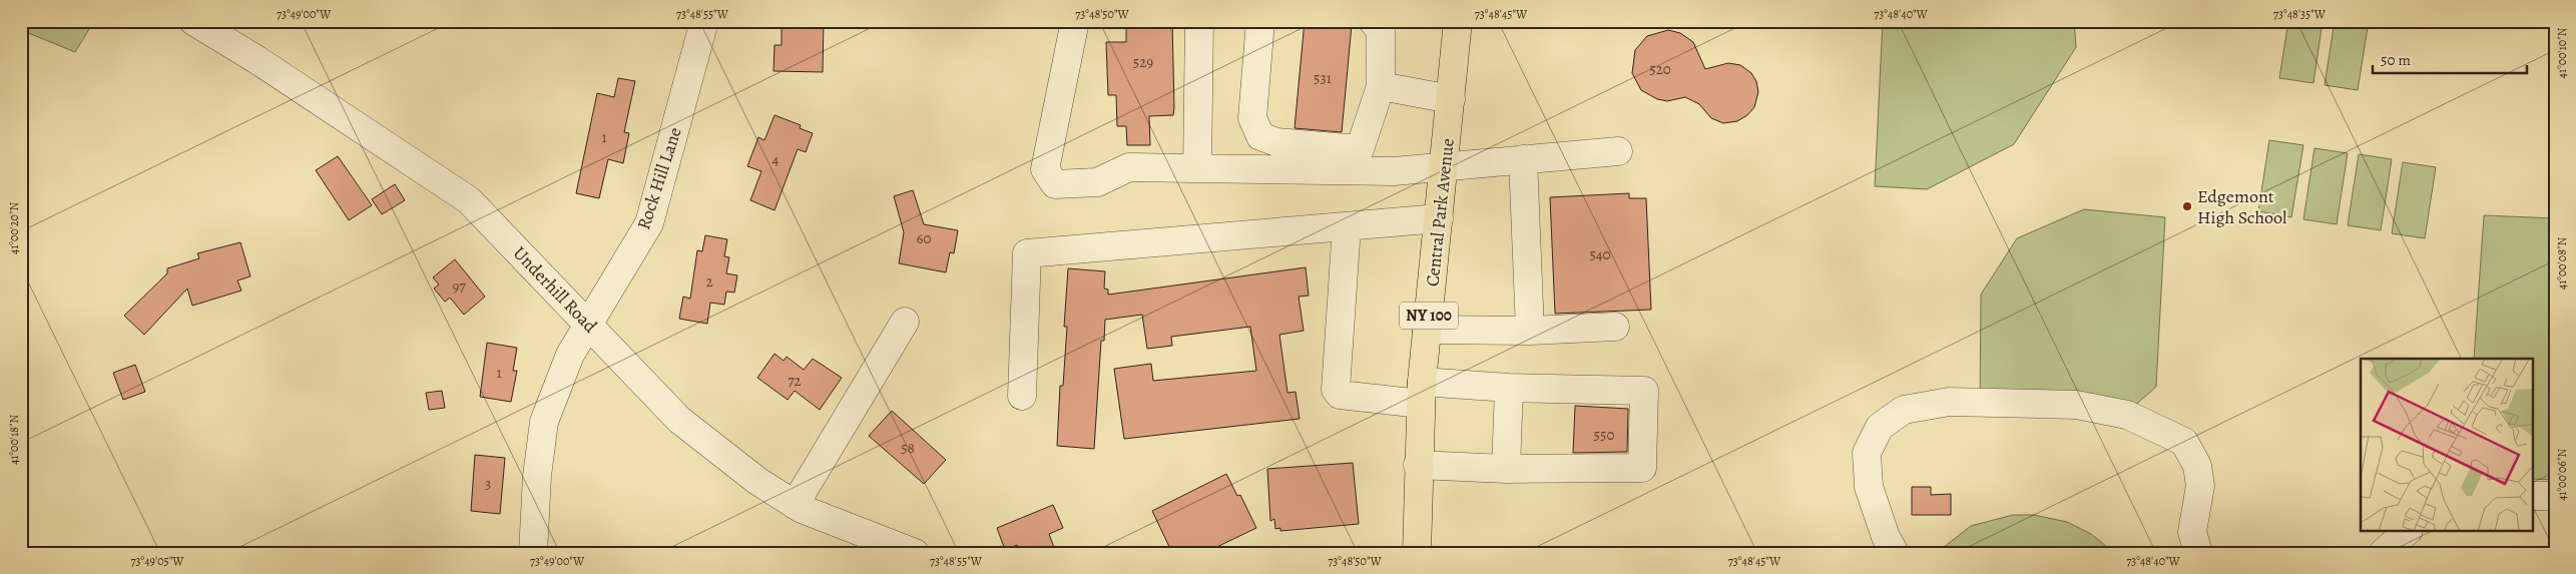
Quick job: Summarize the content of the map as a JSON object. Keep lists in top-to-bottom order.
{
  "streets": {
    "main road": ["Central Park Avenue", "NY 100"],
    "street": ["Rock Hill Lane", "Underhill Road"]
  },
  "crossings": [
    ["Rock Hill Lane", "Underhill Road"]
  ],
  "places": ["Edgemont High School"],
  "house_numbers": [
    "529",
    "520",
    "531",
    "1",
    "4",
    "60",
    "540",
    "2",
    "97",
    "1",
    "72",
    "550",
    "58",
    "3"
  ],
  "scale_bar": "50 m",
  "coordinates": [
    "73°49'00\"W",
    "73°48'55\"W",
    "73°48'50\"W",
    "73°48'45\"W",
    "73°48'40\"W",
    "73°48'35\"W",
    "41°00'10\"N",
    "41°00'20\"N",
    "41°00'08\"N",
    "41°00'18\"N",
    "41°00'06\"N",
    "73°49'05\"W"
  ]
}
